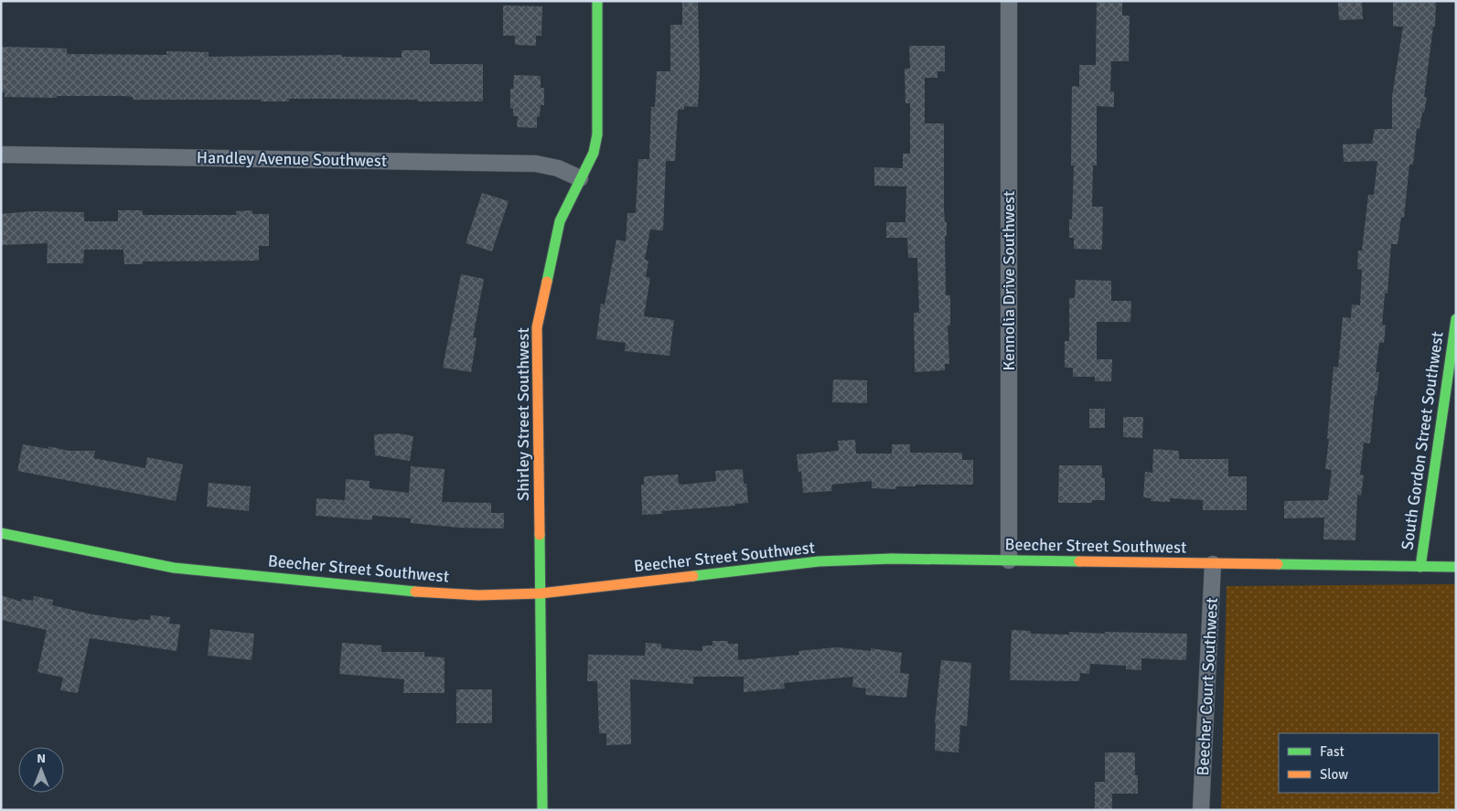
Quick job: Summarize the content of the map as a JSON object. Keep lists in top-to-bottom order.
{
  "streets": {
    "street": [
      "Handley Avenue Southwest",
      "Kennolia Drive Southwest",
      "Shirley Street Southwest",
      "South Gordon Street Southwest",
      "Beecher Street Southwest",
      "Beecher Court Southwest"
    ]
  },
  "crossings": [
    ["Handley Avenue Southwest", "Shirley Street Southwest"],
    ["Kennolia Drive Southwest", "Beecher Street Southwest"],
    ["Shirley Street Southwest", "Beecher Street Southwest"],
    ["South Gordon Street Southwest", "Beecher Street Southwest"],
    ["Beecher Street Southwest", "Beecher Court Southwest"]
  ],
  "legend": ["Fast", "Slow"],
  "north": "top"
}
